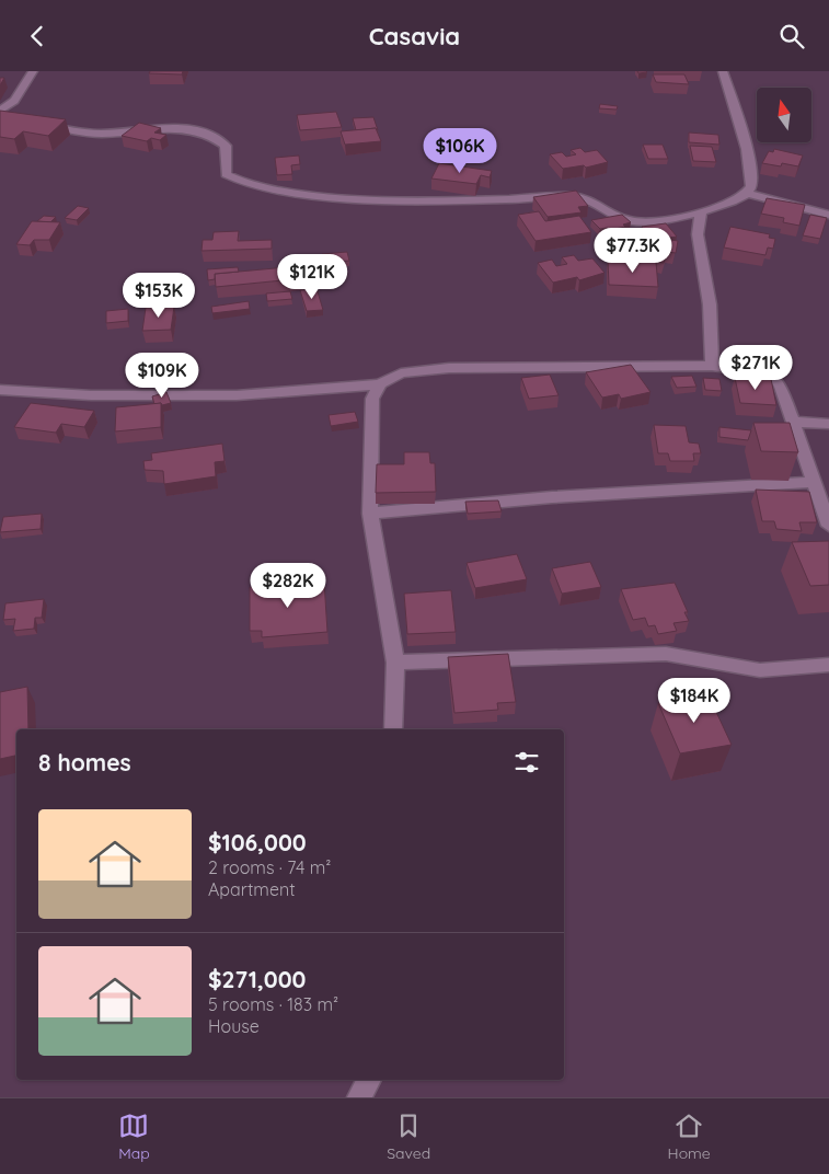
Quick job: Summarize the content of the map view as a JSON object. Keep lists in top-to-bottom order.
{
  "north": "top",
  "page": {
    "header": "Casavia",
    "price": [
      "$106K",
      "$77.3K",
      "$121K",
      "$153K",
      "$271K",
      "$109K",
      "$282K",
      "$184K"
    ],
    "heading": "8 homes",
    "list": [
      {
        "name": "$106,000",
        "note": "2 rooms · 74 m² · Apartment"
      },
      {
        "name": "$271,000",
        "note": "5 rooms · 183 m² · House"
      }
    ],
    "tabs": ["Map", "Saved", "Home"]
  }
}
